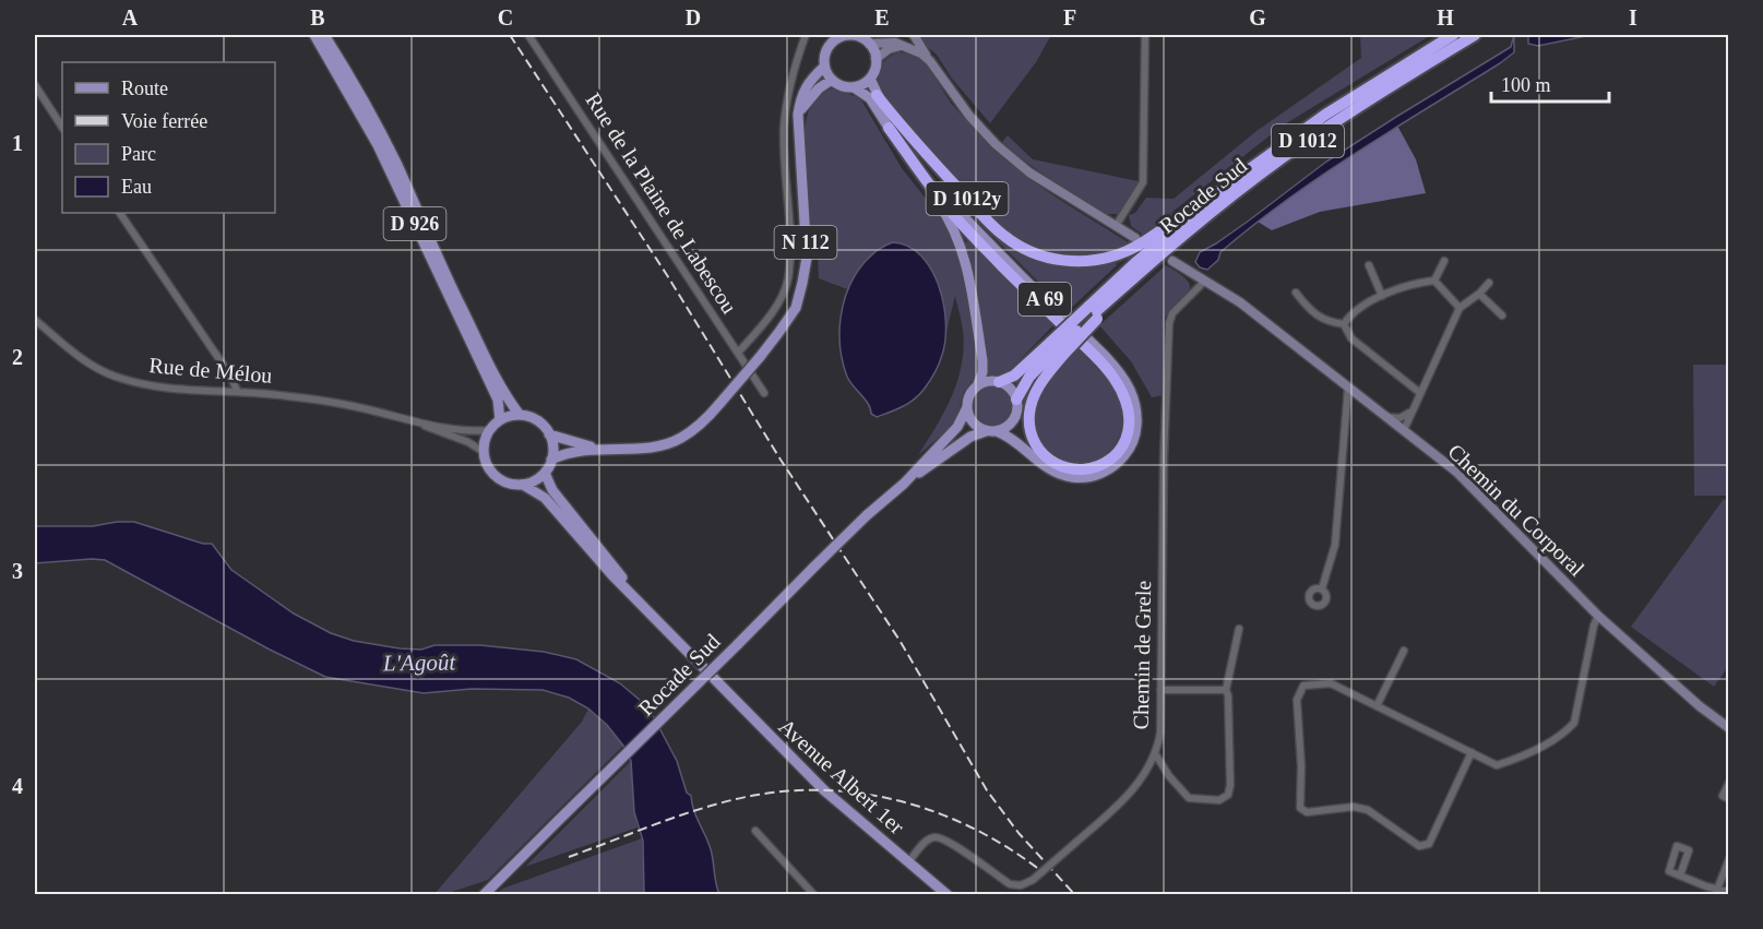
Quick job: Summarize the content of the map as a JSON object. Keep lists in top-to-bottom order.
{
  "streets": {
    "highway": [
      "D 1012",
      "Rocade Sud",
      "D 1012y",
      "A 69"
    ],
    "main road": ["D 926", "N 112", "Avenue Albert 1er"],
    "street": [
      "Rue de la Plaine de Labescou",
      "Rue de Mélou",
      "Chemin du Corporal",
      "Chemin de Grele"
    ]
  },
  "crossings": [
    ["Rocade Sud", "D 1012y"],
    ["Rocade Sud", "A 69"],
    ["D 1012y", "A 69"],
    ["D 926", "N 112"],
    ["D 926", "Rue de Mélou"],
    ["N 112", "Rue de Mélou"],
    ["Chemin du Corporal", "Chemin de Grele"],
    ["Chemin de Grele", "Avenue Albert 1er"]
  ],
  "water": ["L'Agoût"],
  "legend": [
    "Route",
    "Voie ferrée",
    "Parc",
    "Eau"
  ],
  "scale_bar": "100 m",
  "grid": {
    "columns": [
      "A",
      "B",
      "C",
      "D",
      "E",
      "F",
      "G",
      "H",
      "I"
    ],
    "rows": [
      "1",
      "2",
      "3",
      "4"
    ]
  }
}
